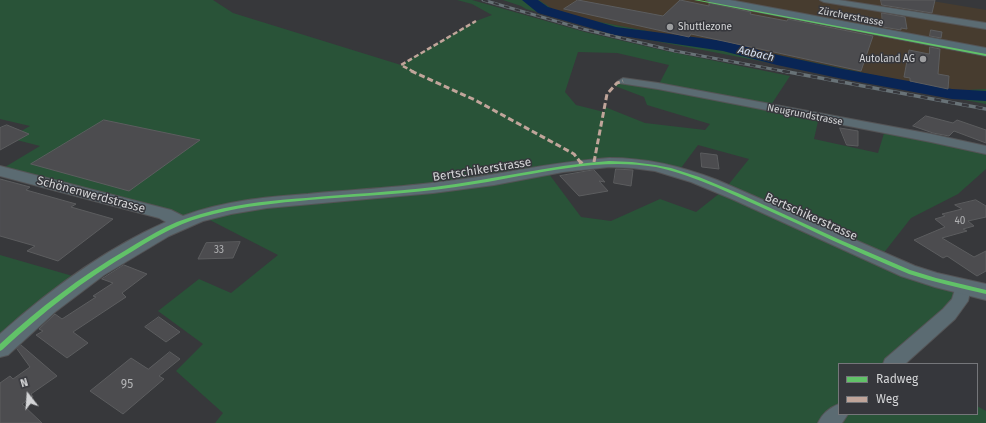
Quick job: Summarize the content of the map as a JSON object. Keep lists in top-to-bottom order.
{
  "streets": {
    "main road": ["Zürcherstrasse"],
    "street": ["Neugrundstrasse", "Bertschikerstrasse", "Schönenwerdstrasse"]
  },
  "crossings": [
    ["Bertschikerstrasse", "Schönenwerdstrasse"]
  ],
  "water": ["Aabach"],
  "places": ["Shuttlezone", "Autoland AG"],
  "house_numbers": ["40", "33", "95"],
  "legend": ["Radweg", "Weg"],
  "north": "top"
}
